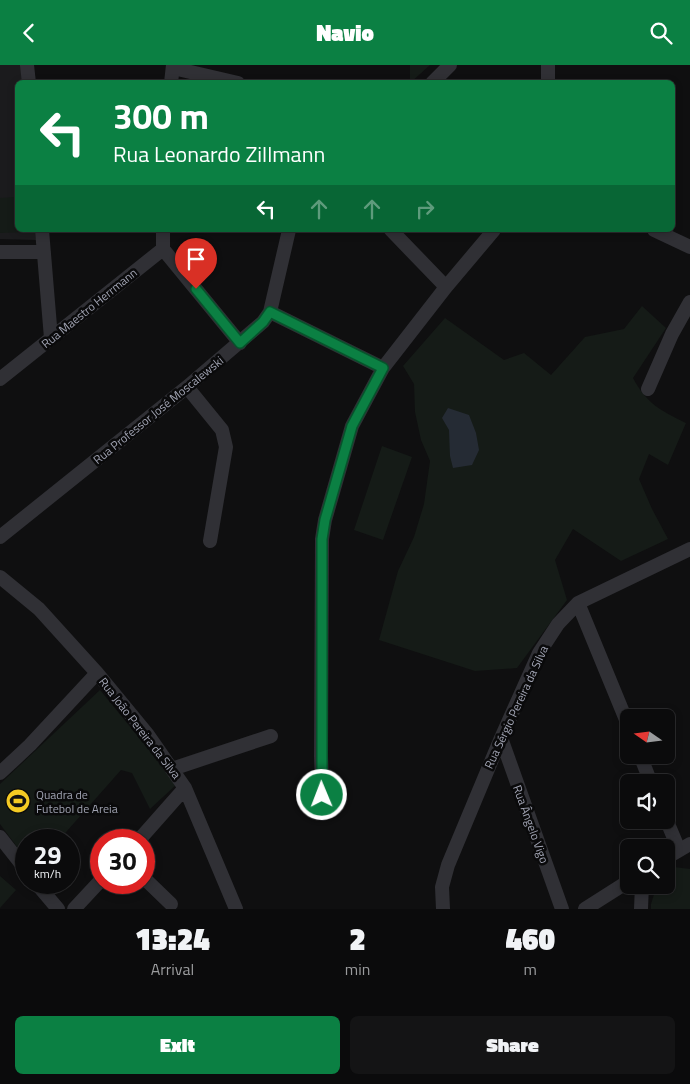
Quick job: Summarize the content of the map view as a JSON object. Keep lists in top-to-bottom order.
{
  "streets": {
    "street": [
      "Rua Maestro Herrmann",
      "Rua Professor José Moscalewski",
      "Rua Sérgio Pereira da Silva",
      "Rua João Pereira da Silva",
      "Rua Ângelo Vigo"
    ]
  },
  "crossings": [
    ["Rua Sérgio Pereira da Silva", "Rua Ângelo Vigo"]
  ],
  "places": {
    "sports": ["Quadra de Futebol de Areia"]
  },
  "north": "left",
  "page": {
    "header": "Navio",
    "turn": ["300 m", "Rua Leonardo Zillmann"],
    "speed": "29 km/h",
    "limit": "30",
    "eta": [
      "13:24",
      "Arrival",
      "2",
      "min",
      "460",
      "m"
    ],
    "buttons": ["Exit", "Share"]
  }
}
